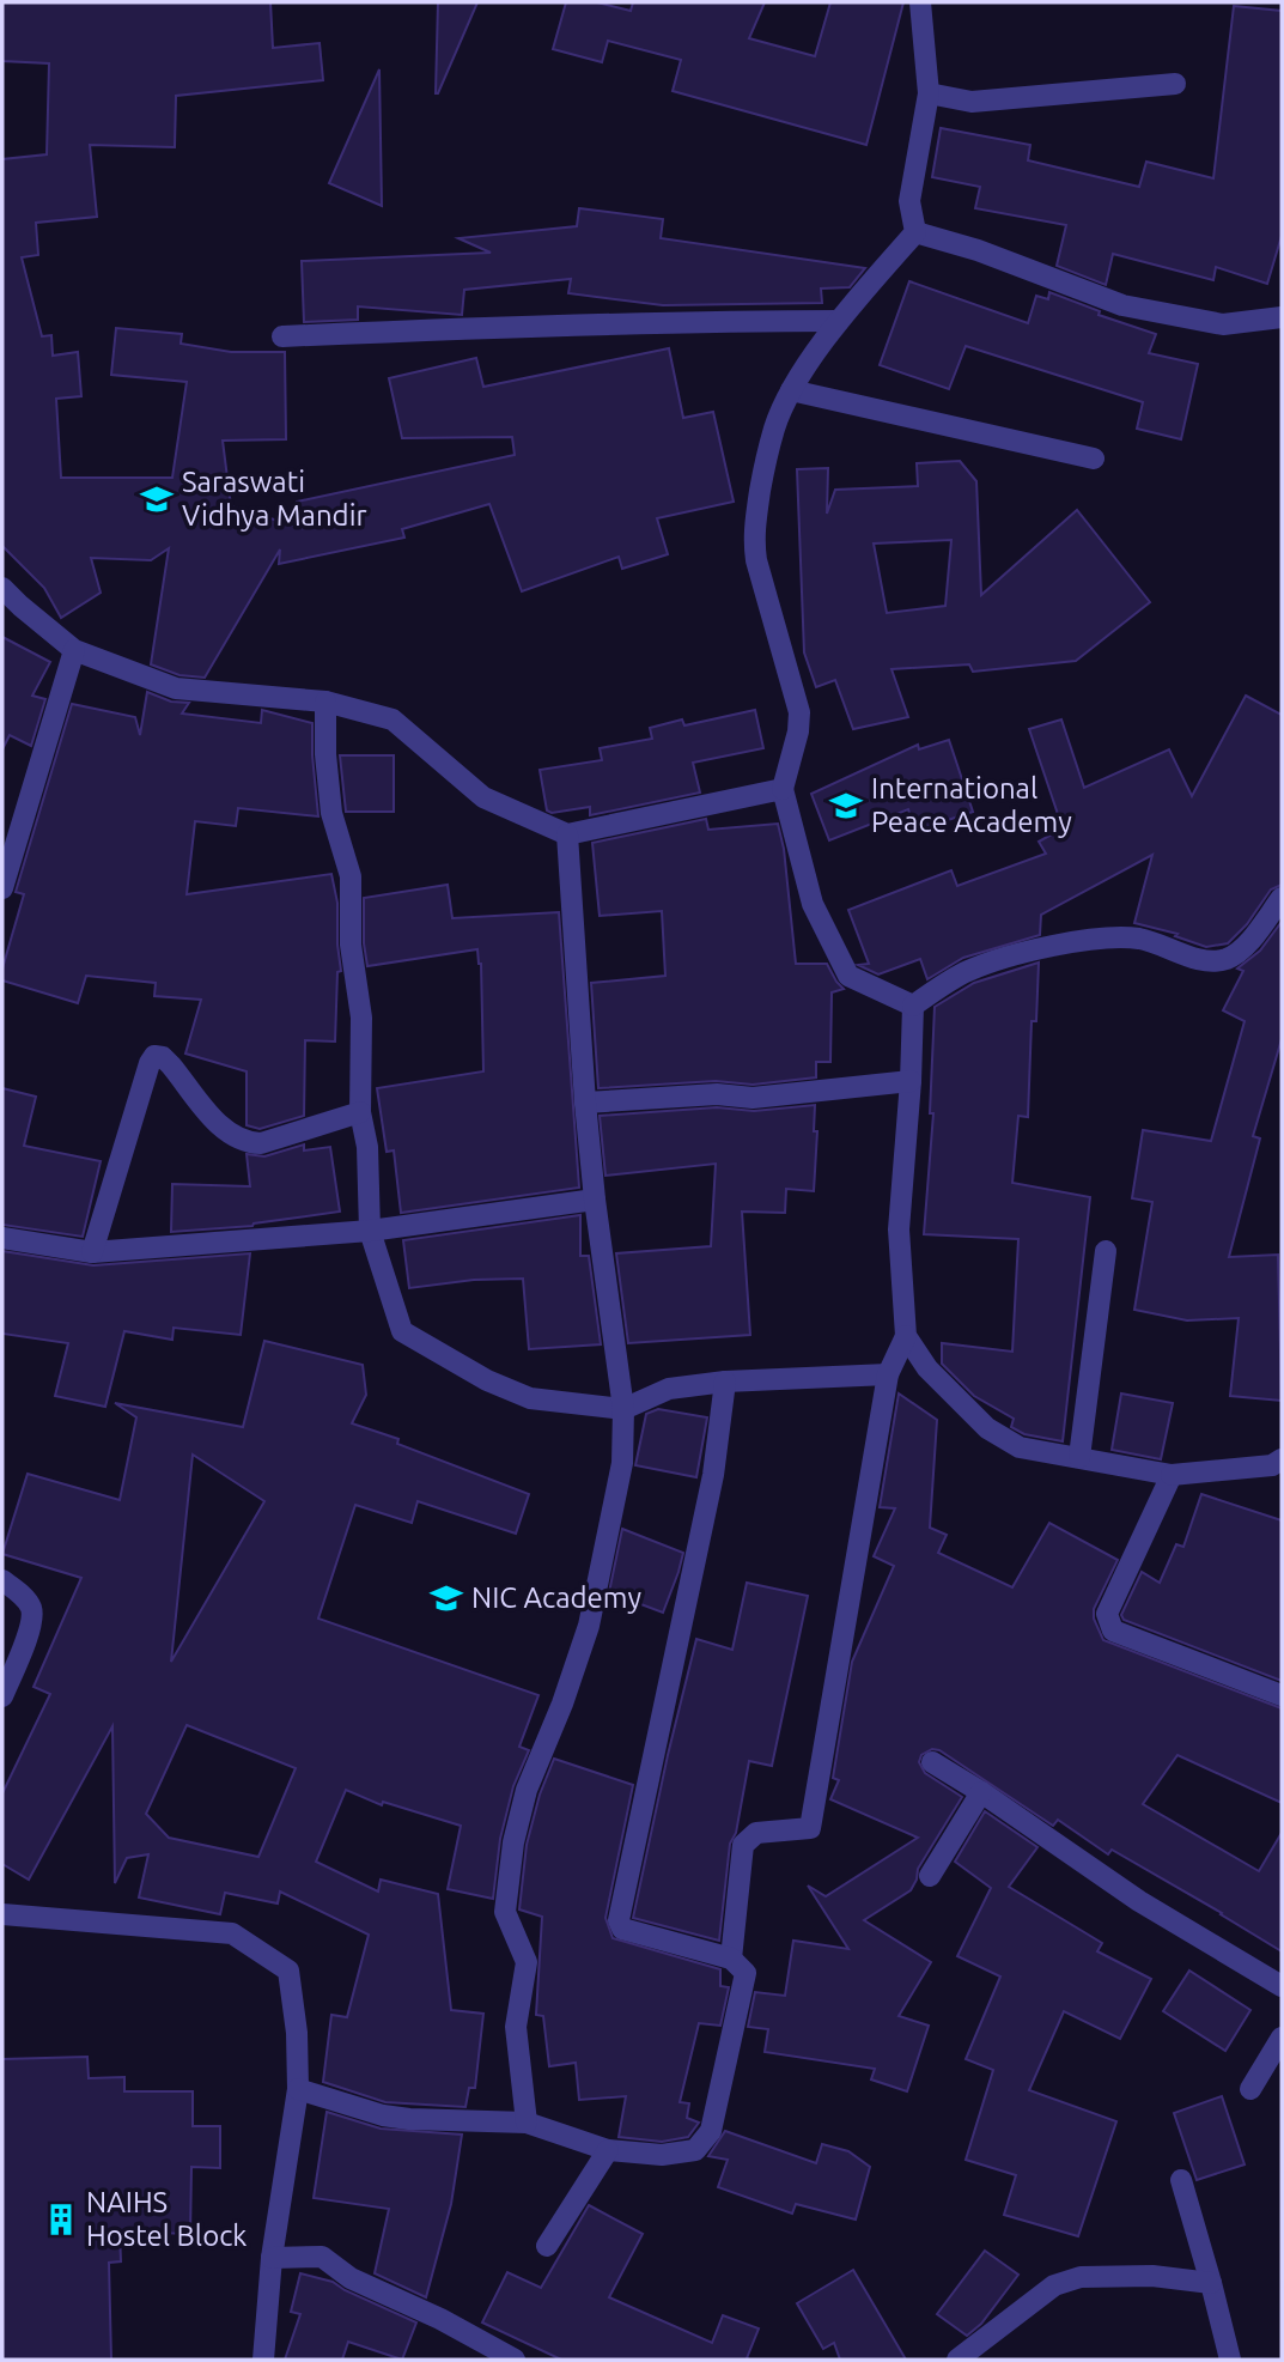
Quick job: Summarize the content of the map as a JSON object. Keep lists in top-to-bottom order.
{
  "places": {
    "school or university": ["Saraswati Vidhya Mandir", "International Peace Academy", "NIC Academy"],
    "building": ["NAIHS Hostel Block"]
  }
}
